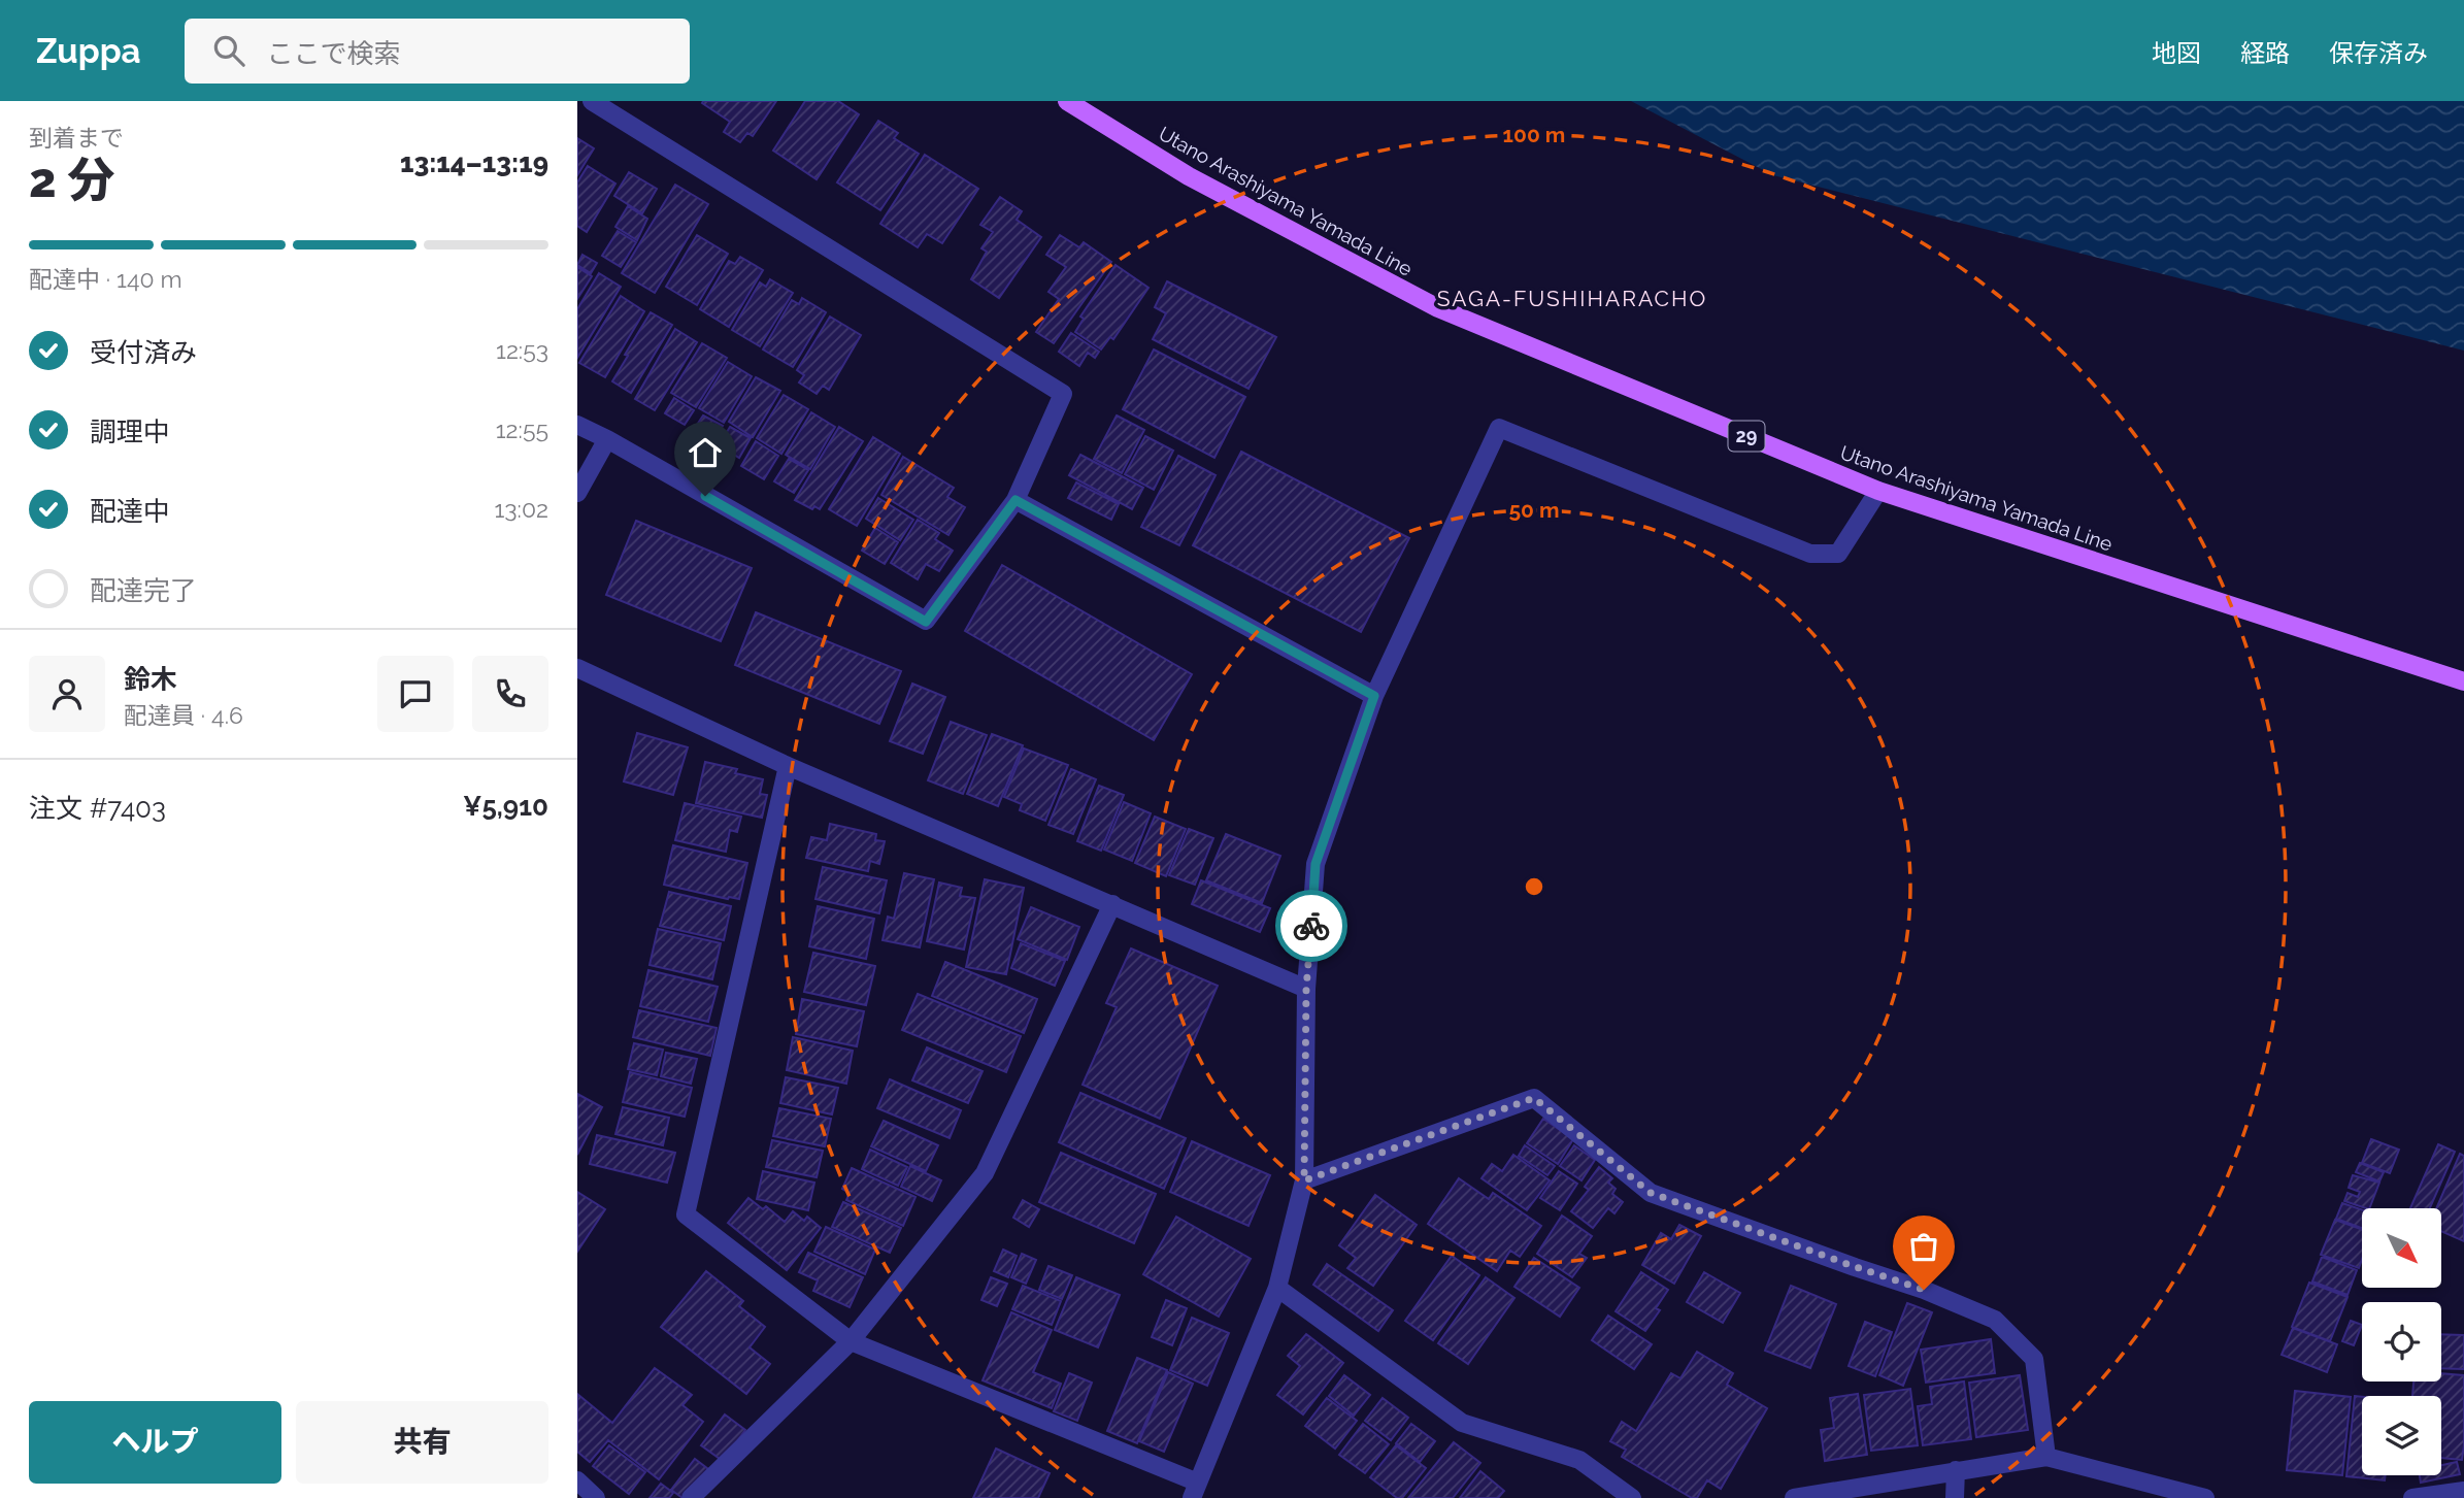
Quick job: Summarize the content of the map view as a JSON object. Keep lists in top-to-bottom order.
{
  "streets": {
    "main road": ["Utano Arashiyama Yamada Line", "29"]
  },
  "districts": ["SAGA-FUSHIHARACHO"],
  "north": "bottom right",
  "page": {
    "header": "Zuppa",
    "search": "ここで検索",
    "nav": ["地図", "経路", "保存済み"],
    "heading": ["2 分", "到着まで", "13:14–13:19"],
    "panel": [
      "鈴木",
      "配達員 · 4.6",
      "注文 #7403",
      "¥5,910"
    ],
    "bar": "配達中 · 140 m",
    "list": [
      ["受付済み", "12:53"],
      ["調理中", "12:55"],
      ["配達中", "13:02"],
      "配達完了"
    ],
    "buttons": ["ヘルプ", "共有"]
  },
  "rings": ["100 m", "50 m"]
}
